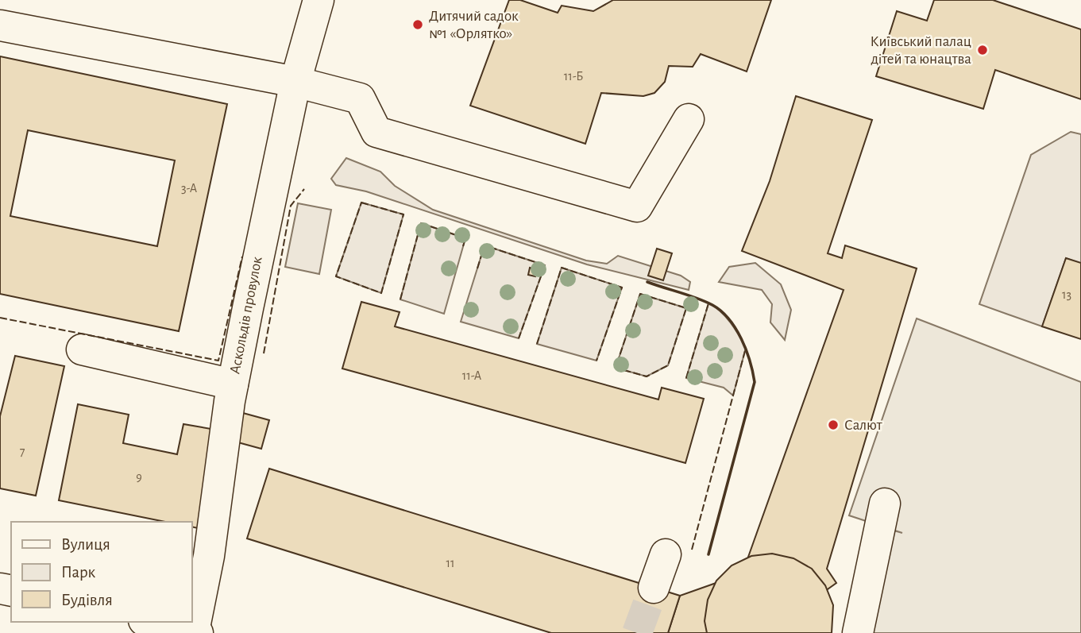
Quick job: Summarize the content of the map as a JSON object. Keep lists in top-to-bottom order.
{
  "streets": {
    "street": ["Аскольдів провулок"]
  },
  "places": ["Дитячий садок №1 «Орлятко»", "Київський палац дітей та юнацтва", "Салют"],
  "house_numbers": [
    "11-Б",
    "3-А",
    "13",
    "11-А",
    "7",
    "9",
    "11"
  ],
  "legend": ["Вулиця", "Парк", "Будівля"]
}
